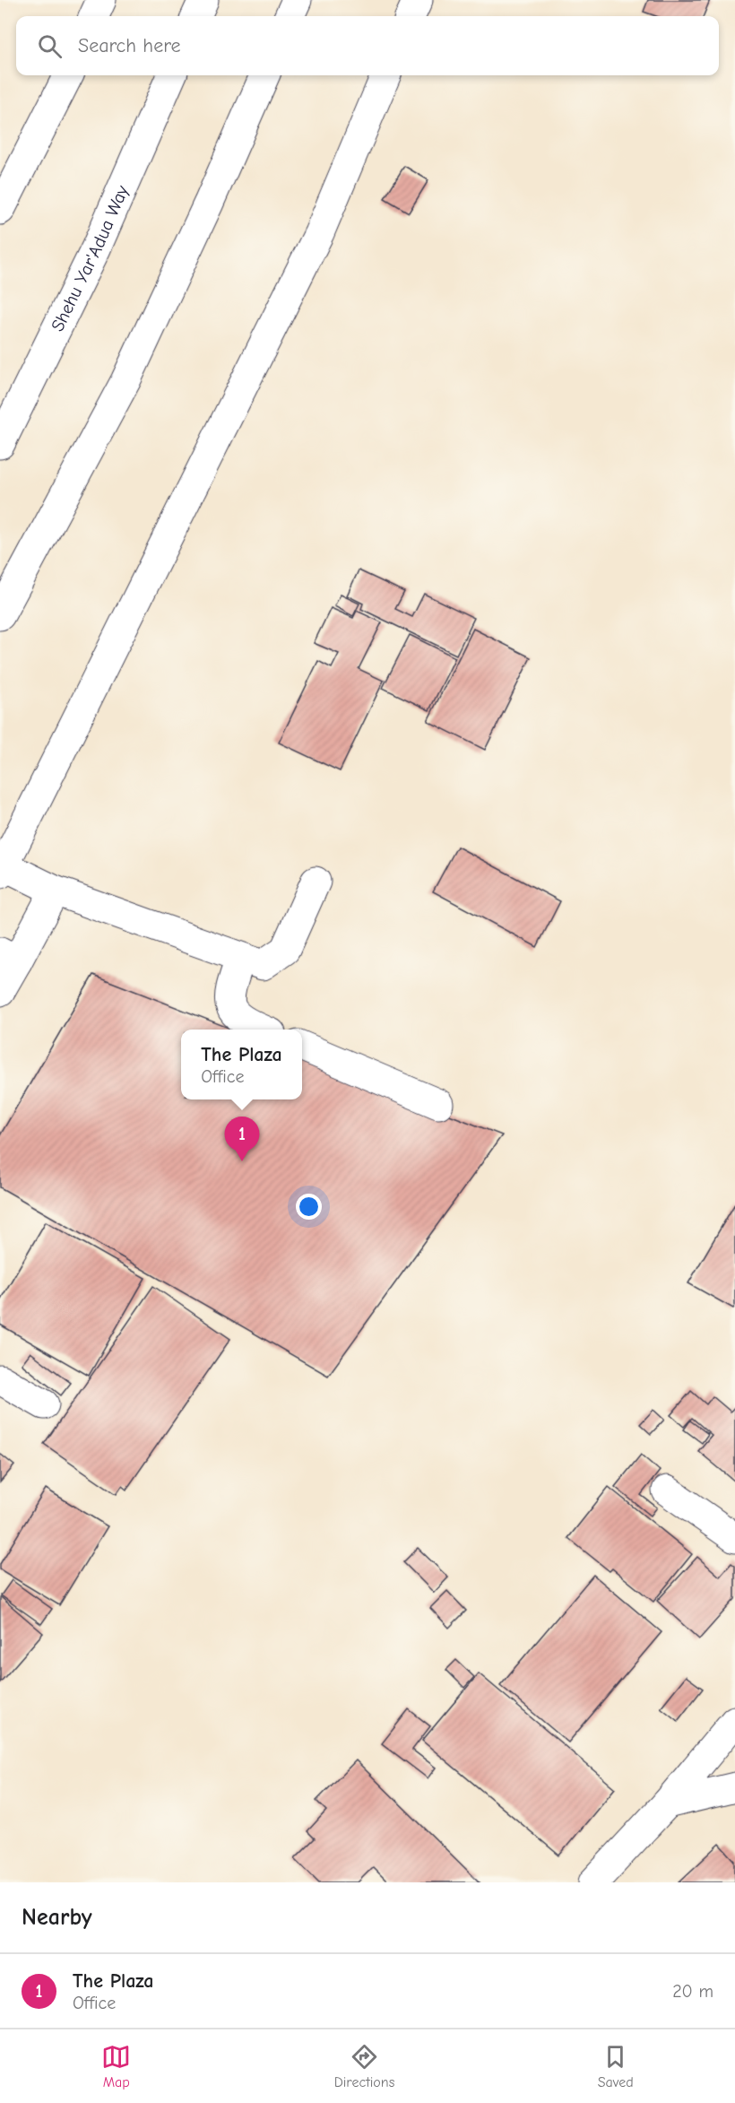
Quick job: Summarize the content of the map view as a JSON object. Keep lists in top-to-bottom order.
{
  "streets": {
    "main road": ["Shehu Yar'Adua Way"]
  },
  "page": {
    "search": "Search here",
    "popup": ["The Plaza", "Office"],
    "pins": "1",
    "heading": "Nearby",
    "list": [
      {
        "mark": "1",
        "name": "The Plaza",
        "note": "Office",
        "value": "20 m"
      }
    ],
    "nav": ["Map", "Directions", "Saved"]
  }
}
